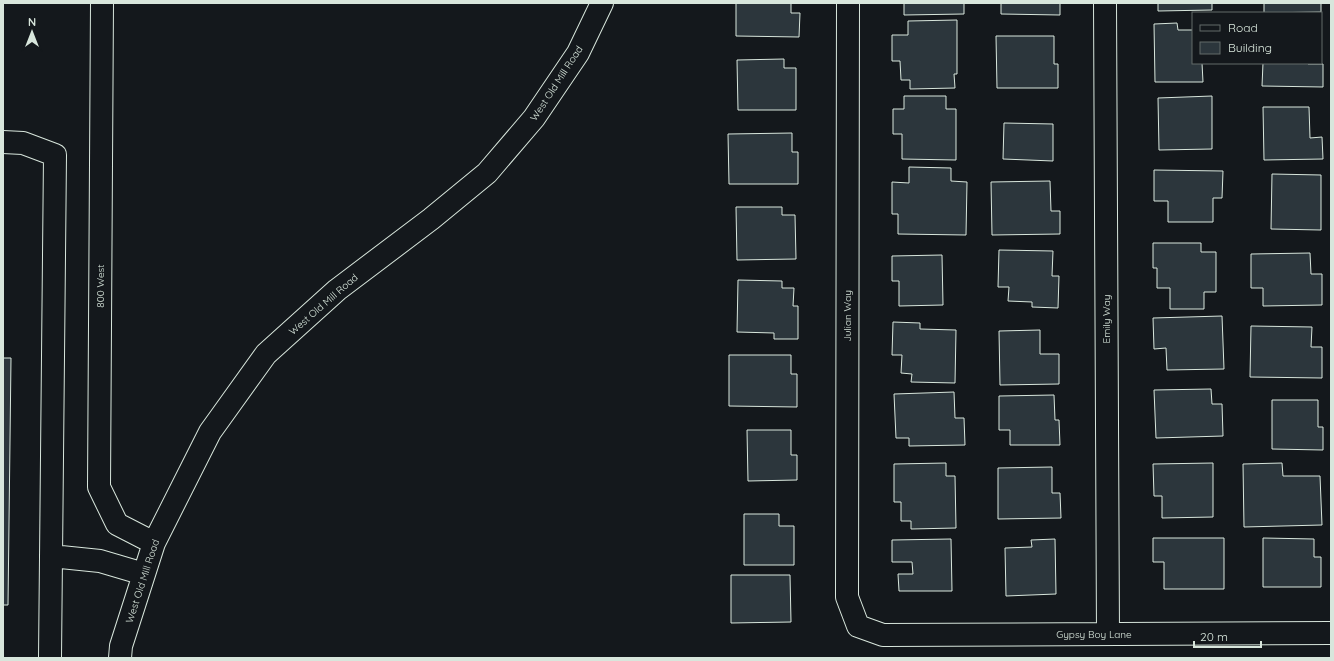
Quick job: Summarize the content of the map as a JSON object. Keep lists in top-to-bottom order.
{
  "streets": {
    "street": [
      "West Old Mill Road",
      "800 West",
      "Julian Way",
      "Emily Way",
      "Gypsy Boy Lane"
    ]
  },
  "crossings": [
    ["West Old Mill Road", "800 West"],
    ["Julian Way", "Gypsy Boy Lane"],
    ["Emily Way", "Gypsy Boy Lane"]
  ],
  "legend": ["Road", "Building"],
  "scale_bar": "20 m",
  "north": "top"
}
